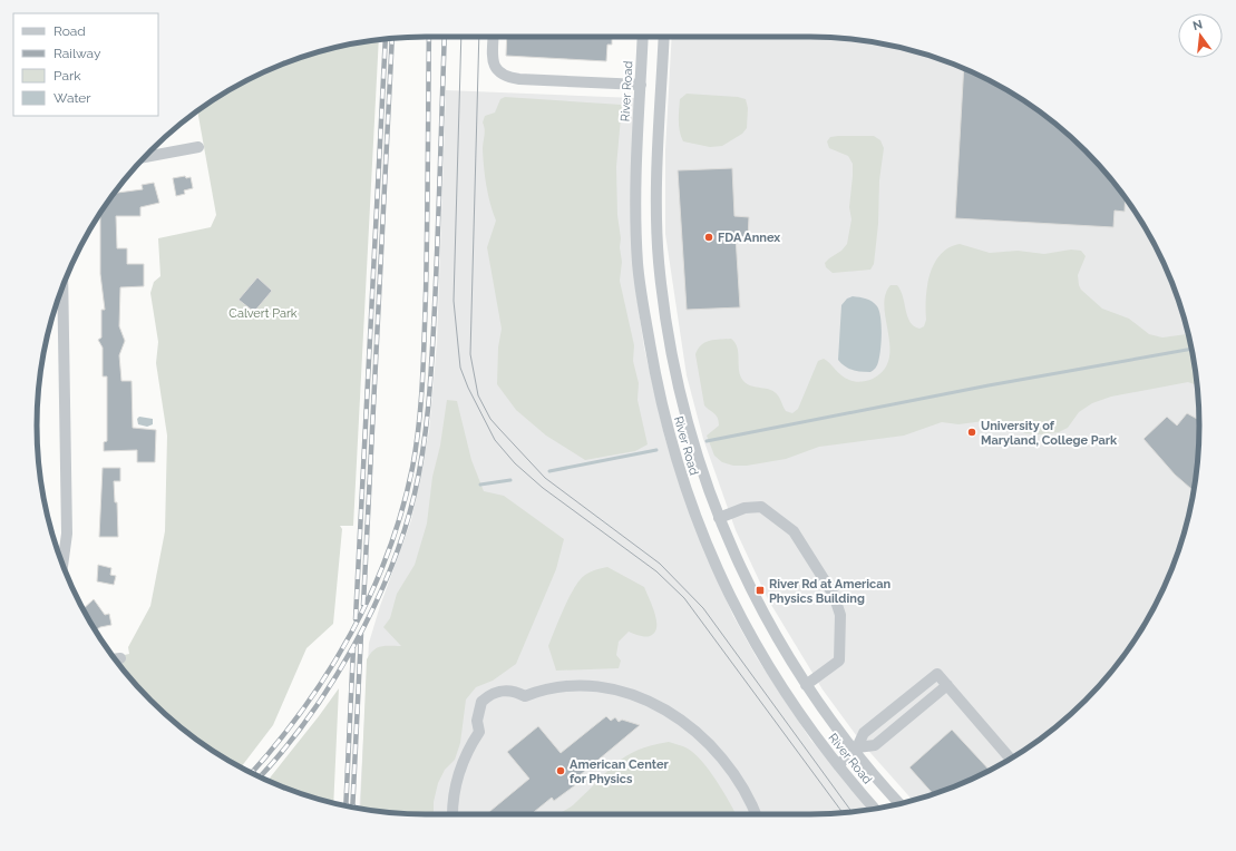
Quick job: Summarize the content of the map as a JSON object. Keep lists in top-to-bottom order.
{
  "streets": {
    "street": ["River Road"]
  },
  "parks": ["Calvert Park"],
  "places": {
    "other": ["FDA Annex", "University of Maryland, College Park", "American Center for Physics"],
    "transit": ["River Rd at American Physics Building"]
  },
  "legend": [
    "Road",
    "Railway",
    "Park",
    "Water"
  ],
  "north": "top"
}
